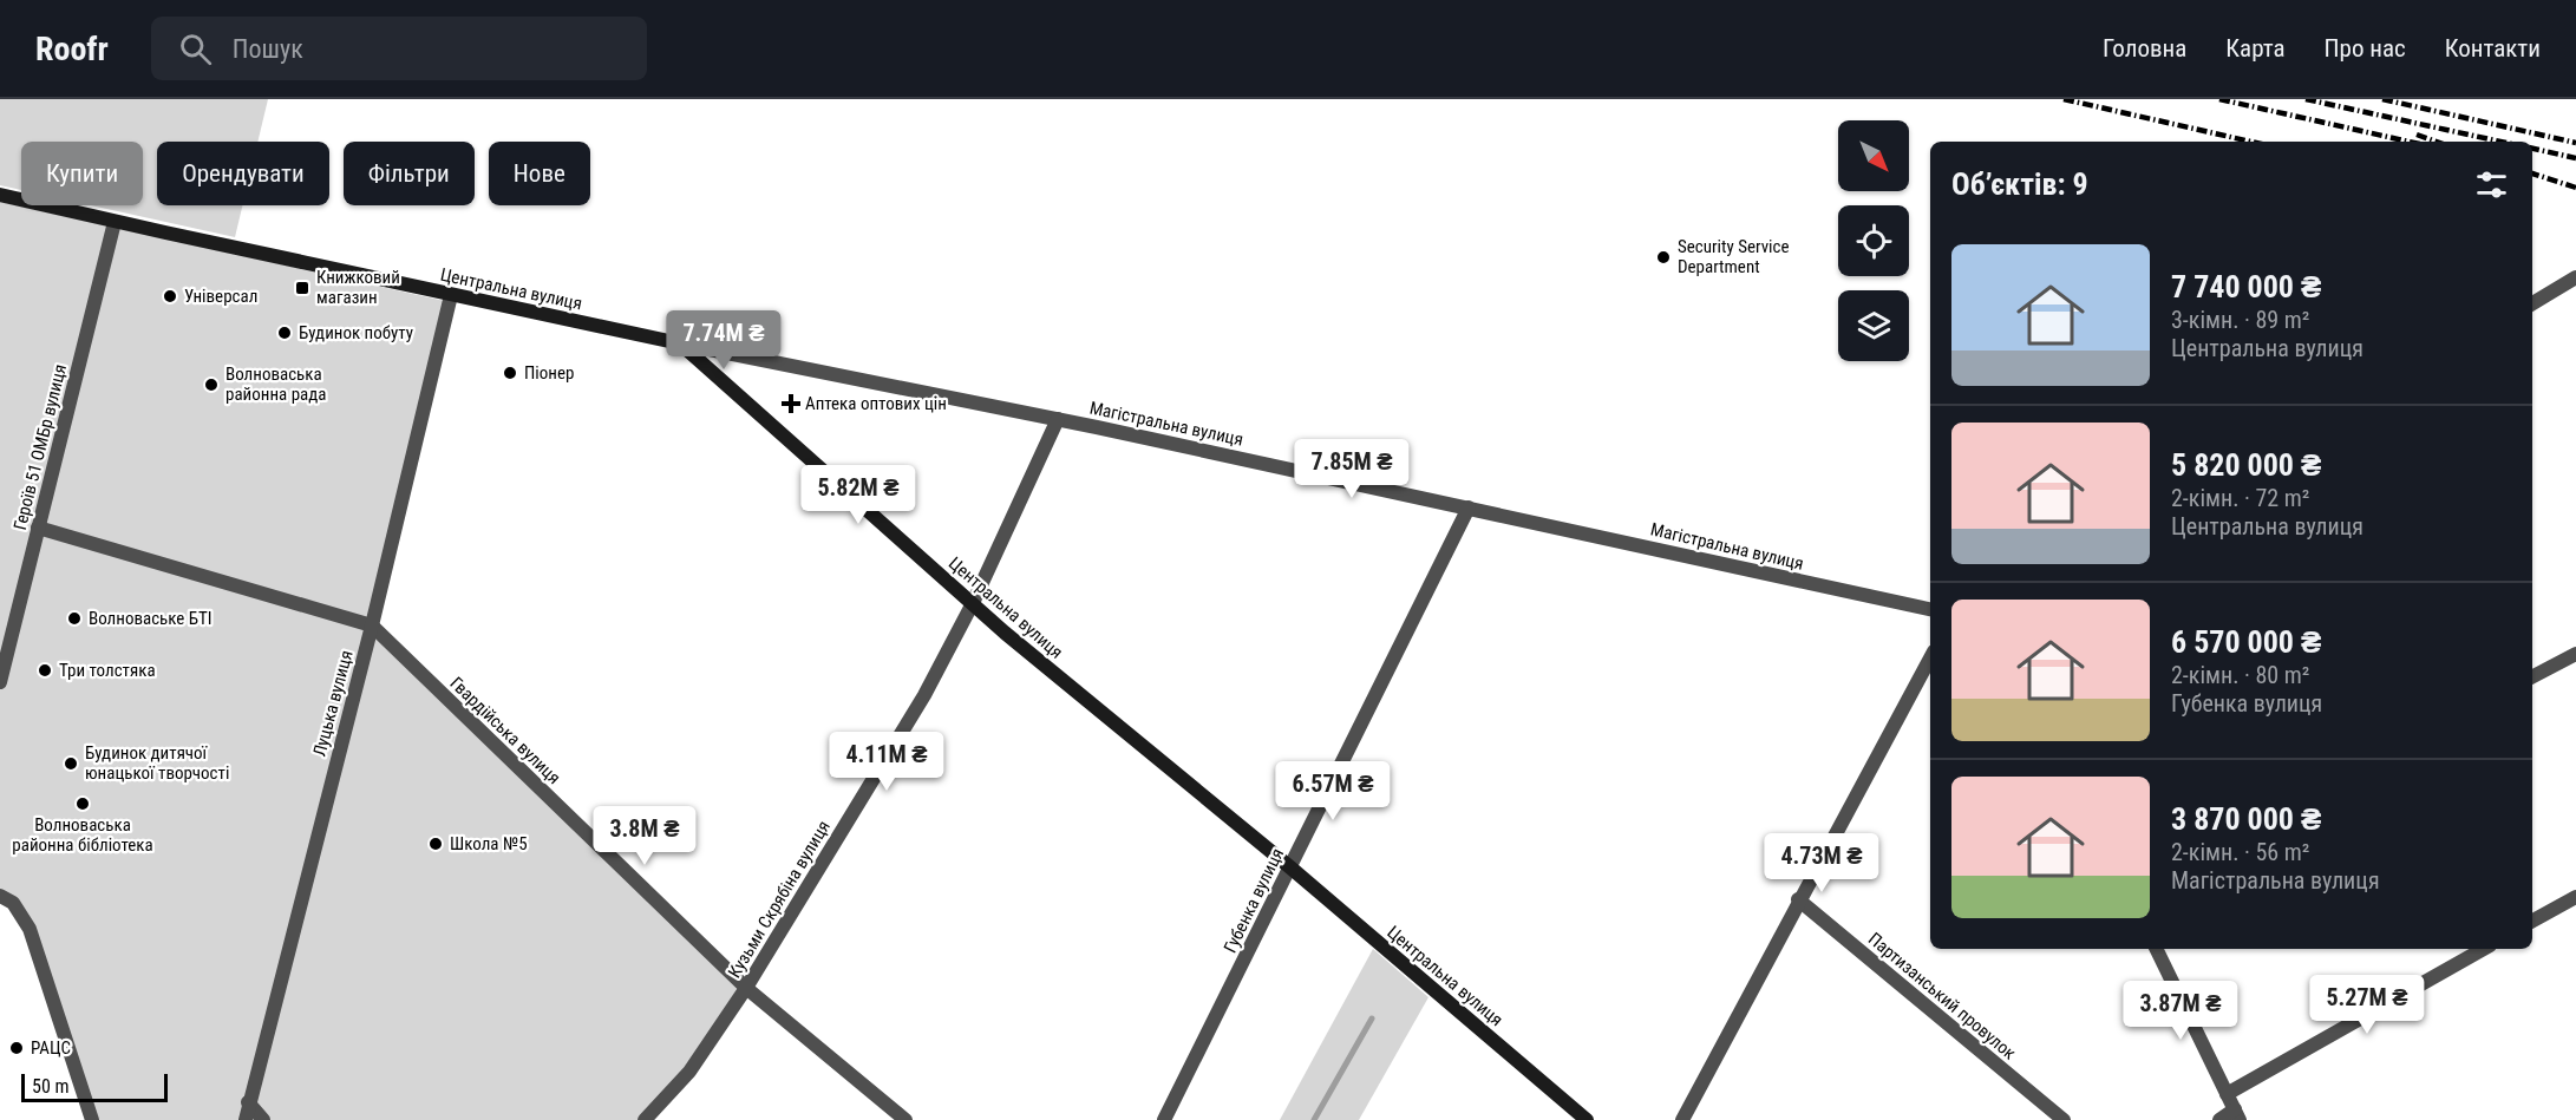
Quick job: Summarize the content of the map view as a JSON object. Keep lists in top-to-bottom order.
{
  "streets": {
    "main road": ["Центральна вулиця"],
    "street": [
      "Магістральна вулиця",
      "Героїв 51 ОМБр вулиця",
      "Луцька вулиця",
      "Гвардійська вулиця",
      "Кузьми Скрябіна вулиця",
      "Губенка вулиця",
      "Партизанський провулок"
    ]
  },
  "crossings": [
    ["Центральна вулиця", "Магістральна вулиця"],
    ["Центральна вулиця", "Героїв 51 ОМБр вулиця"],
    ["Центральна вулиця", "Луцька вулиця"],
    ["Центральна вулиця", "Кузьми Скрябіна вулиця"],
    ["Центральна вулиця", "Губенка вулиця"],
    ["Магістральна вулиця", "Кузьми Скрябіна вулиця"],
    ["Магістральна вулиця", "Губенка вулиця"],
    ["Героїв 51 ОМБр вулиця", "Гвардійська вулиця"],
    ["Луцька вулиця", "Гвардійська вулиця"],
    ["Гвардійська вулиця", "Кузьми Скрябіна вулиця"]
  ],
  "places": {
    "other": [
      "Security Service Department",
      "Універсал",
      "Будинок побуту",
      "Піонер",
      "Волноваська районна рада",
      "Волноваське БТІ",
      "Три толстяка",
      "Будинок дитячої юнацької творчості",
      "Волноваська районна бібліотека",
      "Школа №5",
      "РАЦС"
    ],
    "transit": ["Книжковий магазин"],
    "health": ["Аптека оптових цін"]
  },
  "scale_bar": "50 m",
  "north": "bottom right",
  "page": {
    "header": "Roofr",
    "search": "Пошук",
    "nav": [
      "Головна",
      "Карта",
      "Про нас",
      "Контакти"
    ],
    "chip": [
      "Купити",
      "Орендувати",
      "Фільтри",
      "Нове"
    ],
    "heading": "Об’єктів: 9",
    "list": [
      {
        "name": "7 740 000 ₴",
        "note": "3-кімн. · 89 m² · Центральна вулиця"
      },
      {
        "name": "5 820 000 ₴",
        "note": "2-кімн. · 72 m² · Центральна вулиця"
      },
      {
        "name": "6 570 000 ₴",
        "note": "2-кімн. · 80 m² · Губенка вулиця"
      },
      {
        "name": "3 870 000 ₴",
        "note": "2-кімн. · 56 m² · Магістральна вулиця"
      }
    ],
    "price": [
      "7.74M ₴",
      "7.85M ₴",
      "5.82M ₴",
      "4.11M ₴",
      "6.57M ₴",
      "3.8M ₴",
      "4.73M ₴",
      "5.27M ₴",
      "3.87M ₴"
    ],
    "scale": "50 m"
  }
}
